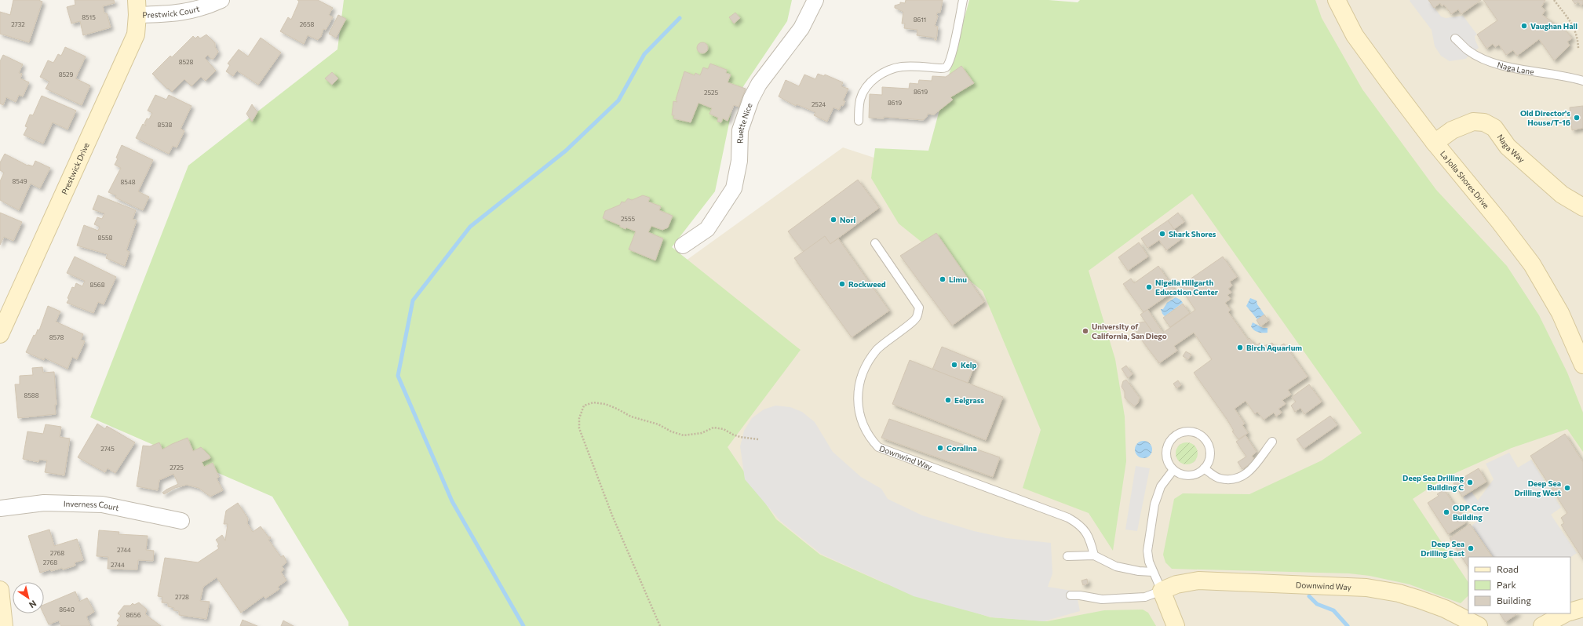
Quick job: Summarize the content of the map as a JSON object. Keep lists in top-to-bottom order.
{
  "streets": {
    "street": [
      "Prestwick Court",
      "Ruette Nice",
      "Naga Way",
      "Prestwick Drive",
      "La Jolla Shores Drive",
      "Downwind Way",
      "Inverness Court"
    ],
    "lane": ["Naga Lane"]
  },
  "crossings": [
    ["Prestwick Court", "Prestwick Drive"],
    ["Naga Way", "La Jolla Shores Drive"]
  ],
  "places": [
    "Vaughan Hall",
    "Old Director's House/T-16",
    "Nori",
    "Shark Shores",
    "Limu",
    "Rockweed",
    "Nigella Hillgarth Education Center",
    "University of California, San Diego",
    "Birch Aquarium",
    "Kelp",
    "Eelgrass",
    "Coralina",
    "Deep Sea Drilling Building C",
    "Deep Sea Drilling West",
    "ODP Core Building",
    "Deep Sea Drilling East"
  ],
  "house_numbers": [
    "8515",
    "8611",
    "2732",
    "2658",
    "8528",
    "8529",
    "8619",
    "2525",
    "8619",
    "2524",
    "8538",
    "8549",
    "8548",
    "2555",
    "8558",
    "8568",
    "8578",
    "8588",
    "2745",
    "2725",
    "2744",
    "2768",
    "2768",
    "2744",
    "2728",
    "8640",
    "8656"
  ],
  "legend": ["Road", "Park", "Building"],
  "north": "bottom right"
}
